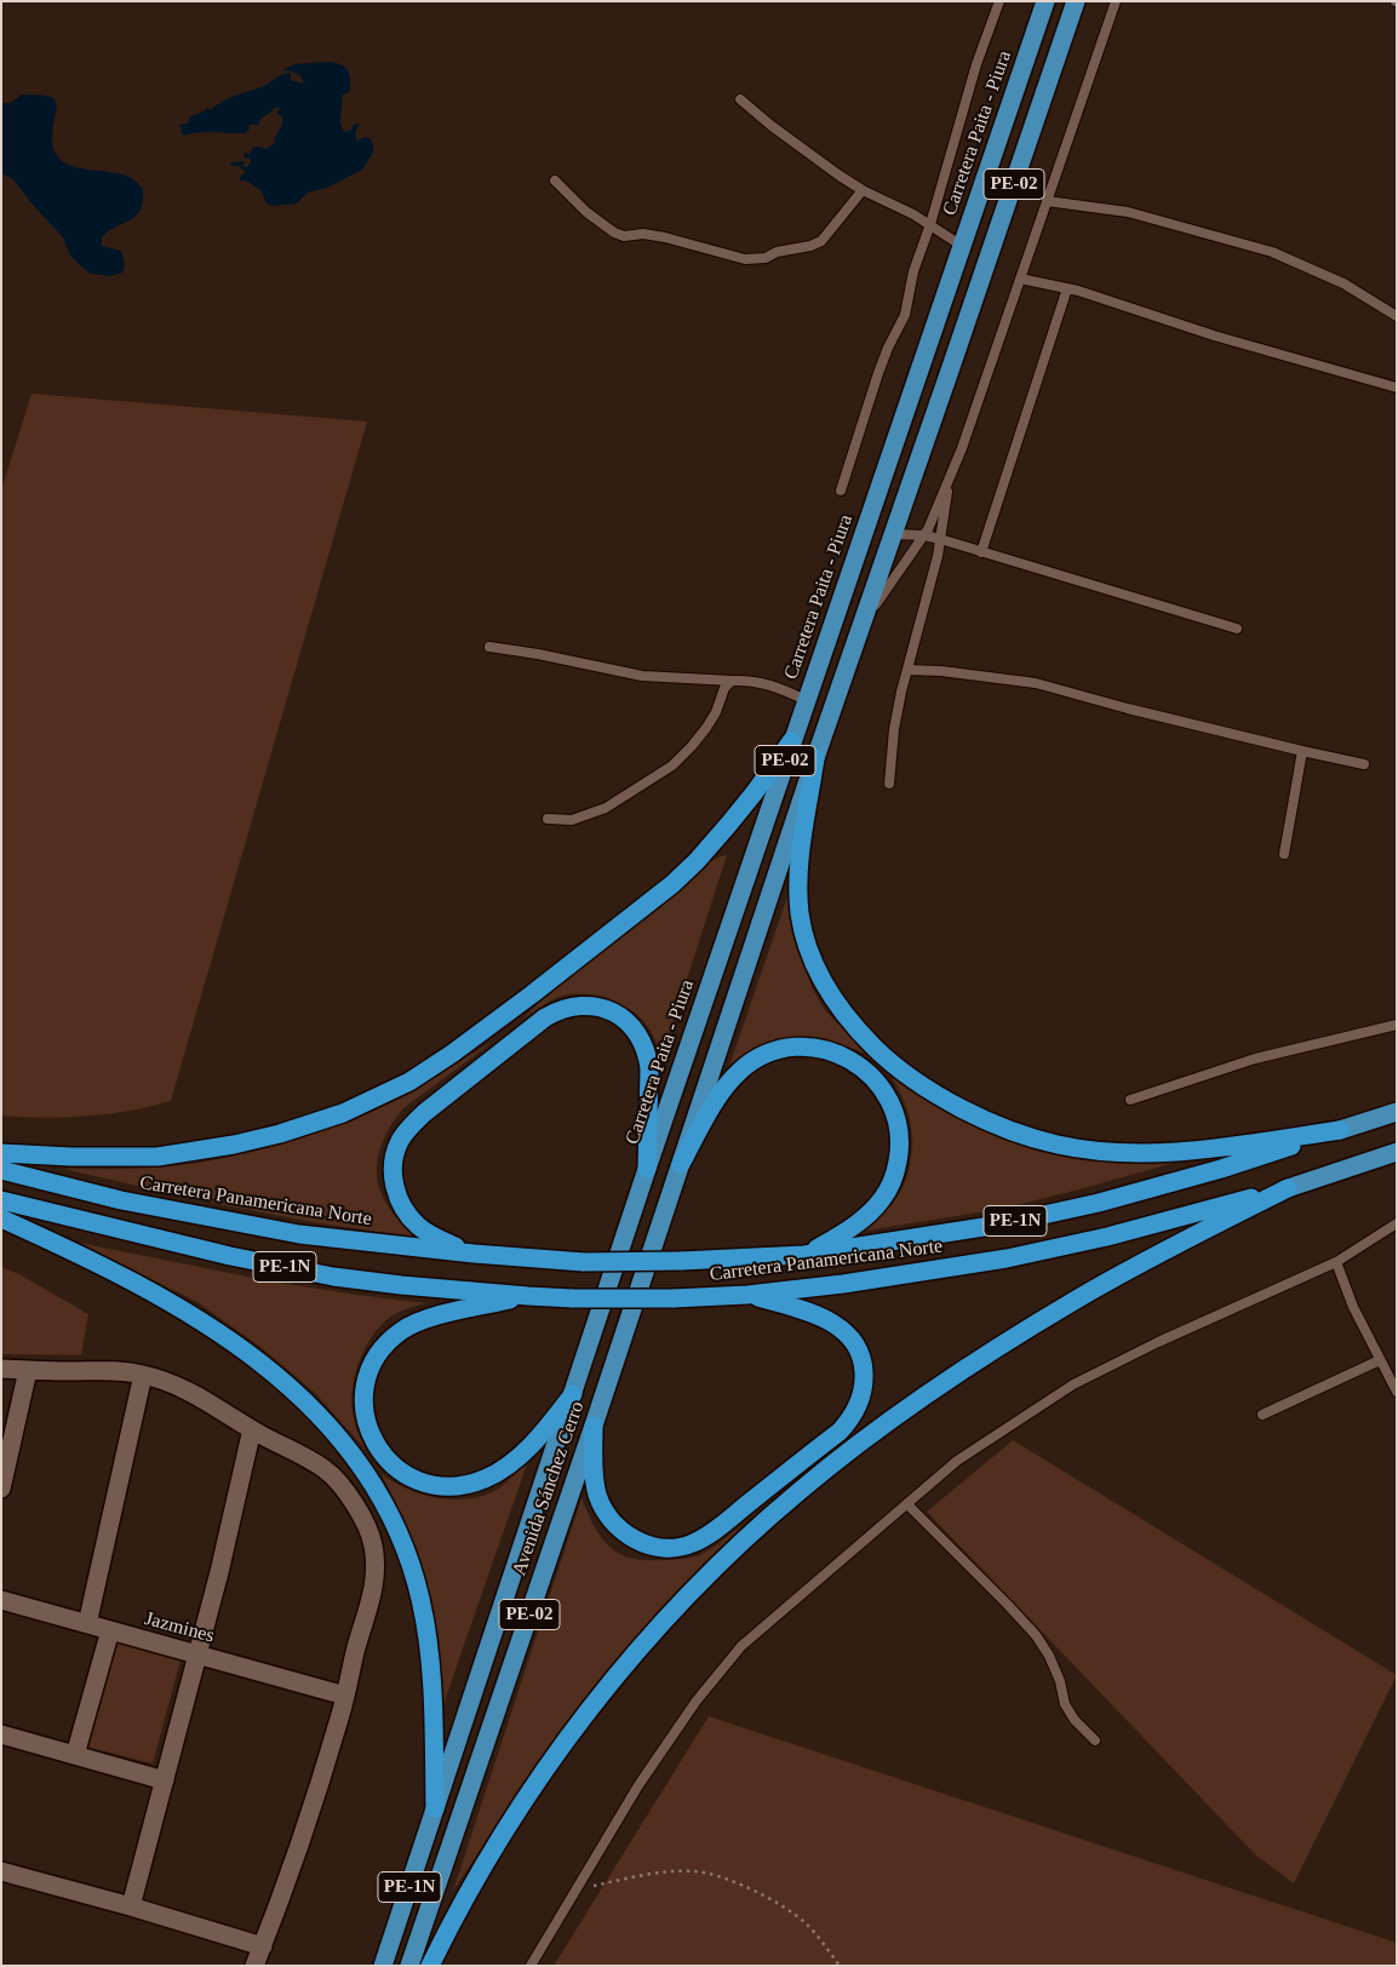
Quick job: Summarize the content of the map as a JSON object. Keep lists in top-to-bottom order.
{
  "streets": {
    "highway": [
      "Carretera Paita - Piura",
      "PE-02",
      "Carretera Panamericana Norte",
      "PE-1N",
      "Avenida Sánchez Cerro"
    ],
    "street": ["Jazmines"]
  },
  "crossings": [
    ["Carretera Paita - Piura", "Avenida Sánchez Cerro"],
    ["PE-02", "Avenida Sánchez Cerro"]
  ]
}
